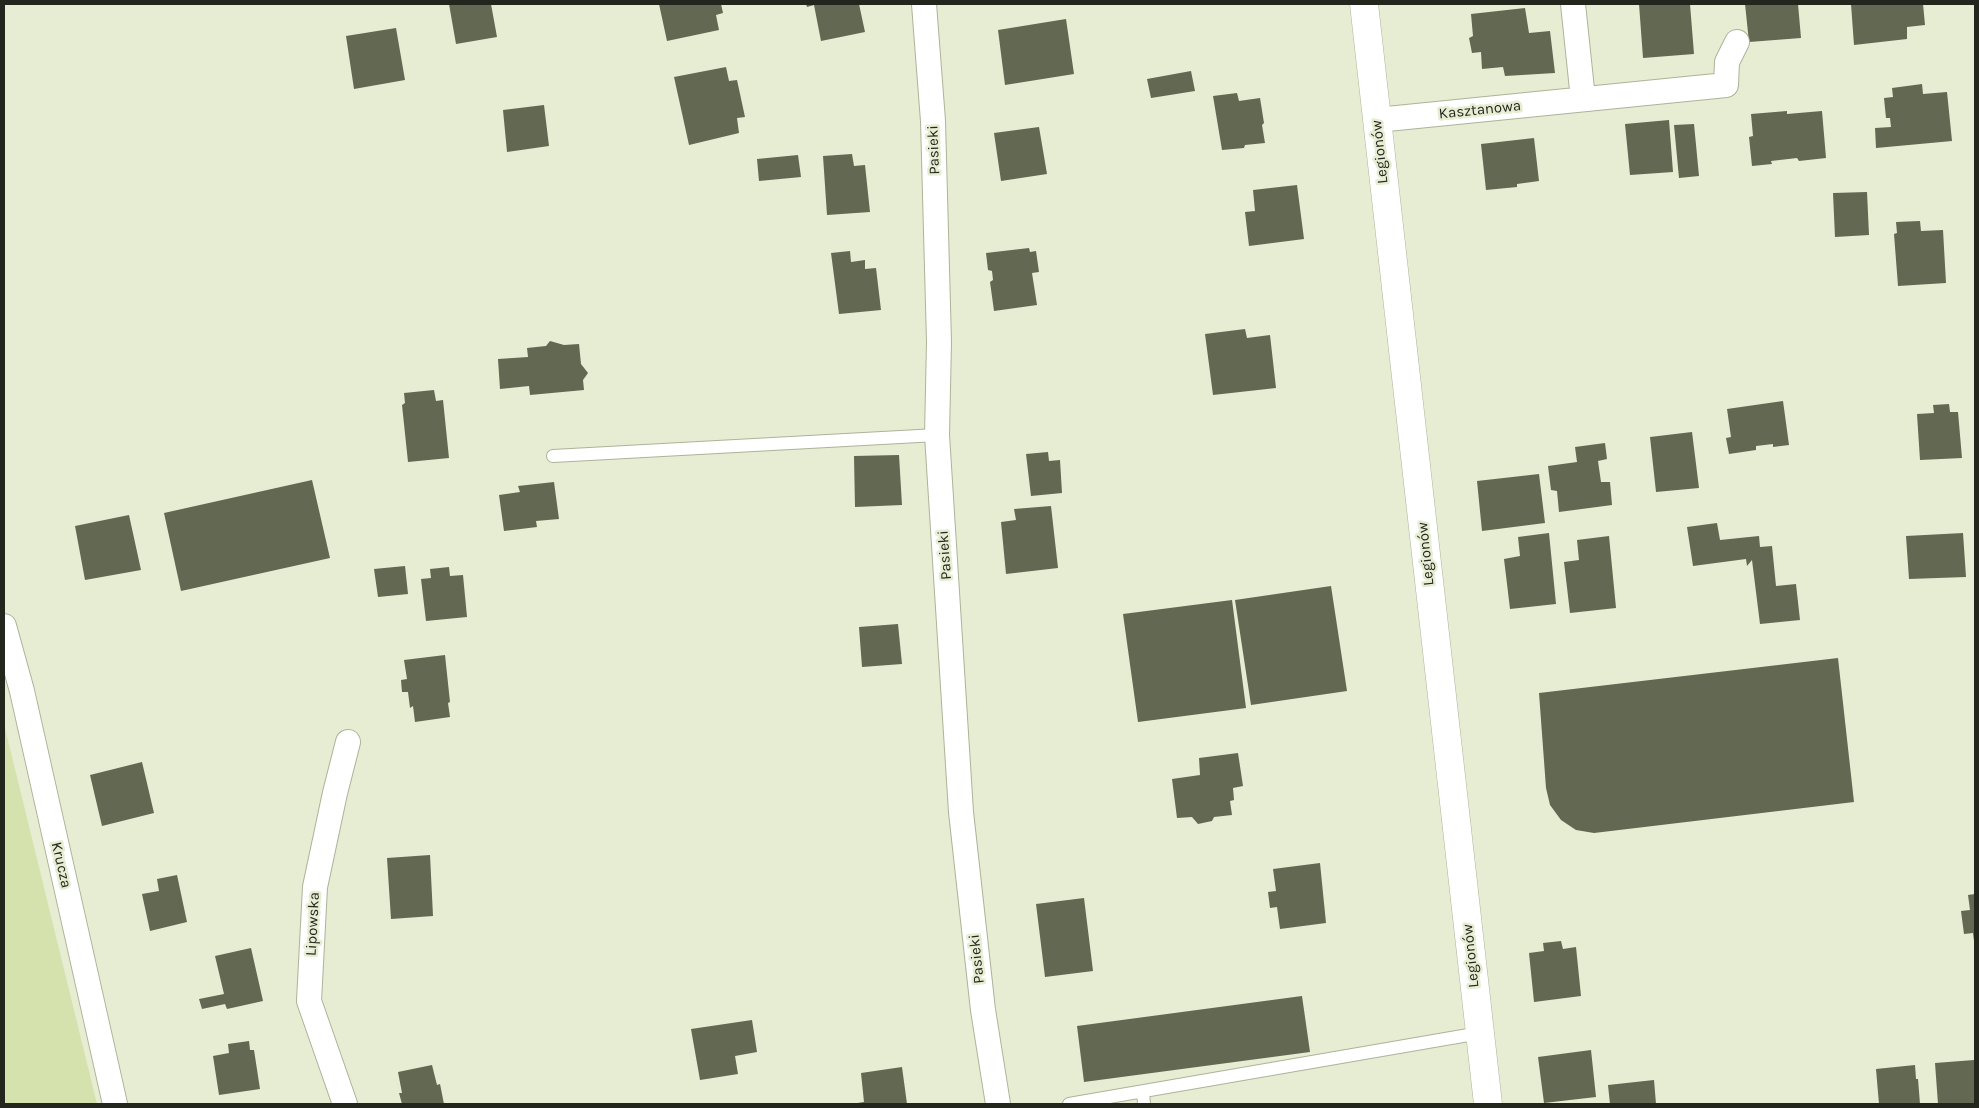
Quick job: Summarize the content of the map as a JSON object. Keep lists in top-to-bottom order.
{
  "streets": {
    "street": [
      "Kasztanowa",
      "Pasieki",
      "Legionów",
      "Krucza",
      "Lipowska"
    ]
  },
  "crossings": [
    ["Kasztanowa", "Legionów"]
  ]
}
